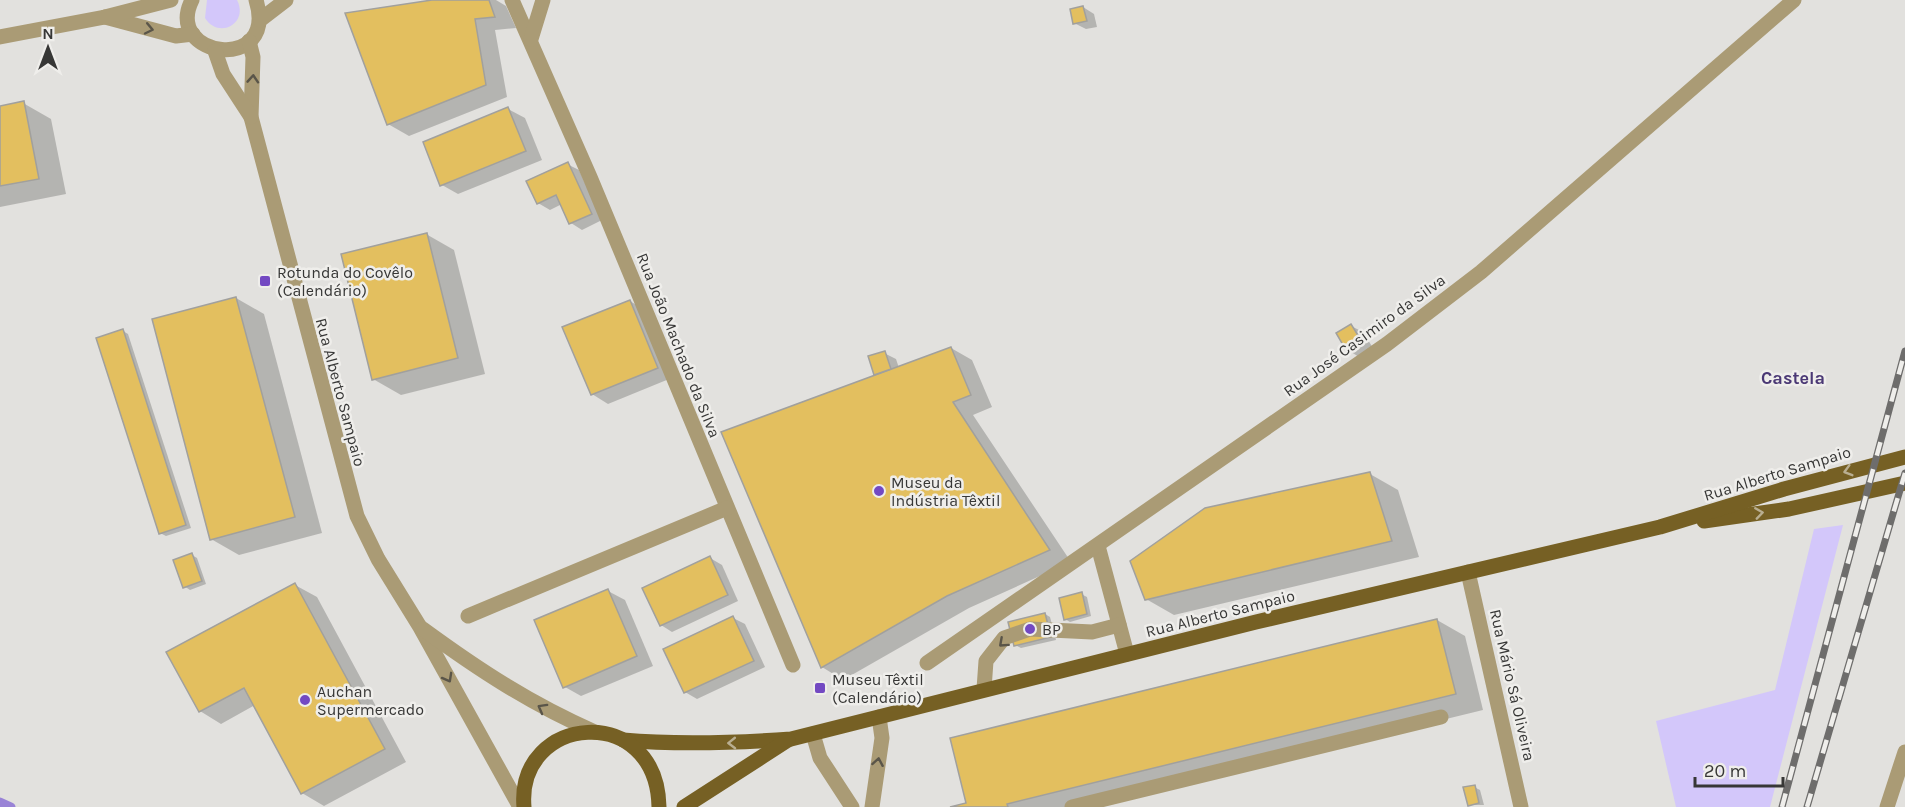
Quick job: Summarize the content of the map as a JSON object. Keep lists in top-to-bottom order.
{
  "streets": {
    "main road": ["Rua Alberto Sampaio"],
    "street": ["Rua José Casimiro da Silva", "Rua João Machado da Silva", "Rua Mário Sá Oliveira"]
  },
  "crossings": [
    ["Rua Alberto Sampaio", "Rua Mário Sá Oliveira"]
  ],
  "districts": ["Castela"],
  "places": {
    "transit": ["Rotunda do Covêlo (Calendário)", "Museu Têxtil (Calendário)"],
    "other": ["Museu da Indústria Têxtil", "BP", "Auchan Supermercado"]
  },
  "scale_bar": "20 m",
  "north": "top"
}
